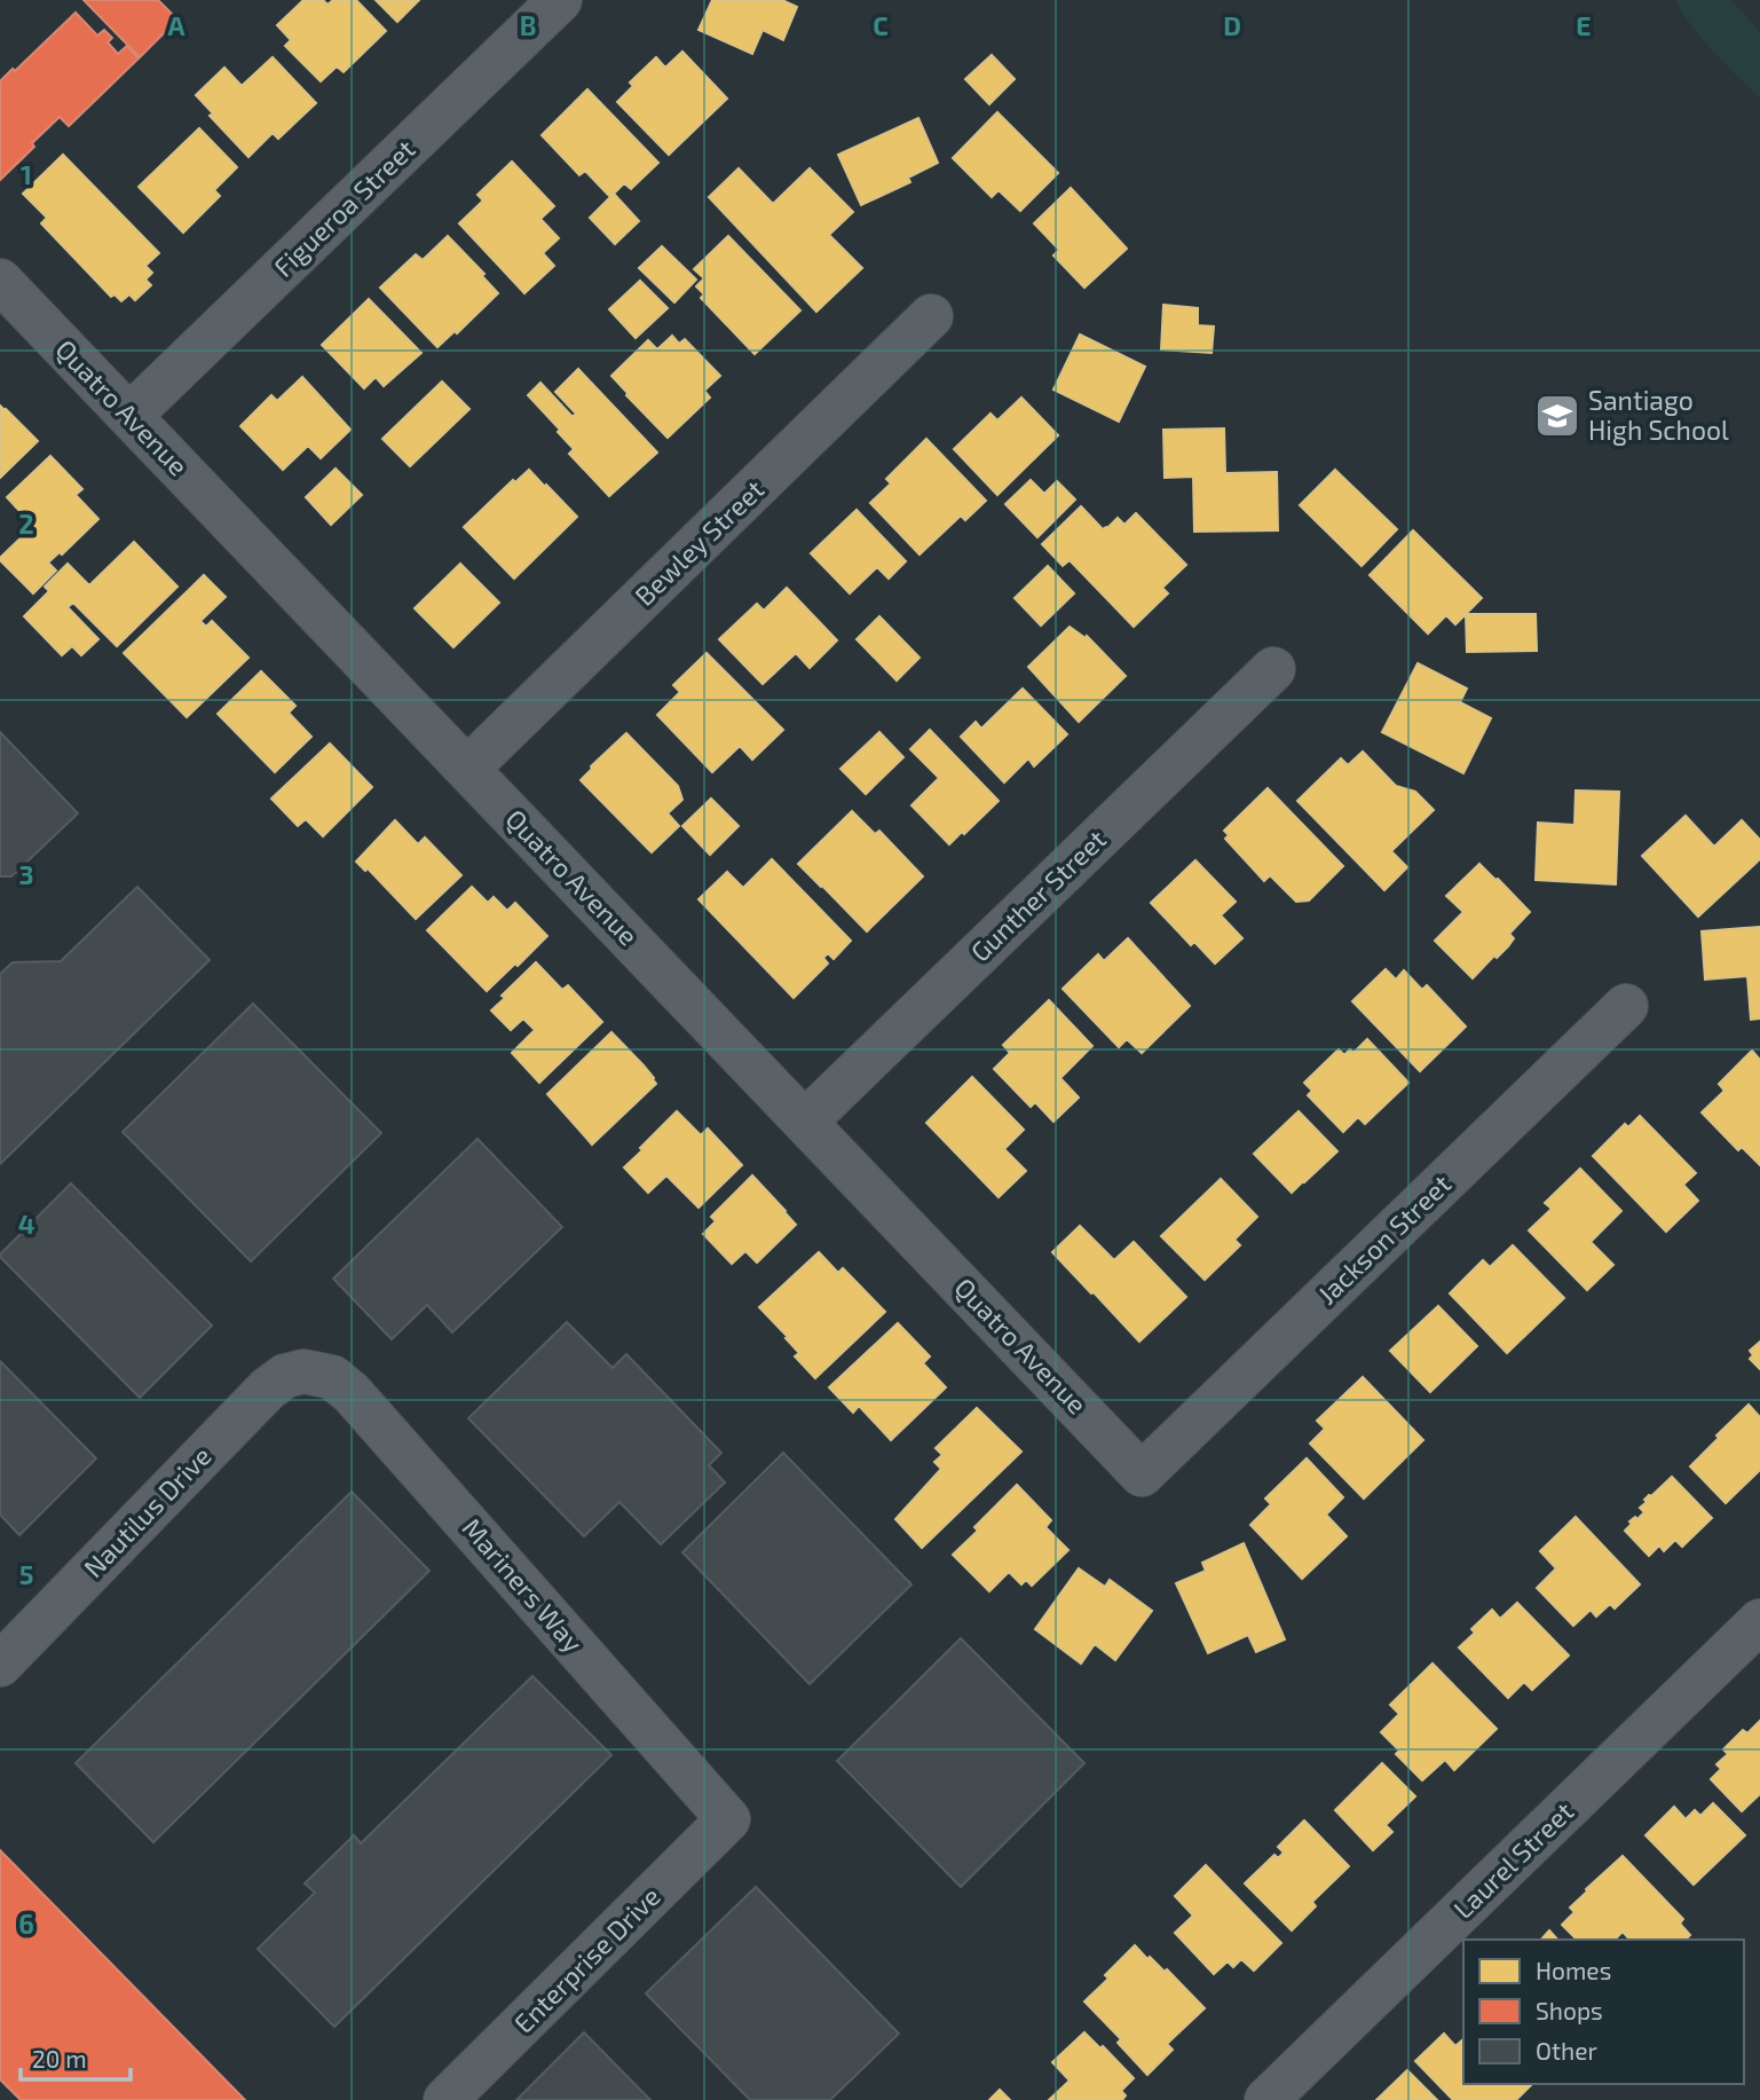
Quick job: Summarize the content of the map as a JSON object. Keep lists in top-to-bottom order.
{
  "streets": {
    "street": [
      "Figueroa Street",
      "Quatro Avenue",
      "Bewley Street",
      "Gunther Street",
      "Jackson Street",
      "Nautilus Drive",
      "Mariners Way",
      "Laurel Street",
      "Enterprise Drive"
    ]
  },
  "crossings": [
    ["Figueroa Street", "Quatro Avenue"],
    ["Quatro Avenue", "Bewley Street"],
    ["Quatro Avenue", "Gunther Street"],
    ["Quatro Avenue", "Jackson Street"],
    ["Nautilus Drive", "Mariners Way"],
    ["Mariners Way", "Enterprise Drive"]
  ],
  "places": {
    "school or university": ["Santiago High School"]
  },
  "legend": ["Homes", "Shops", "Other"],
  "scale_bar": "20 m",
  "grid": {
    "columns": [
      "A",
      "B",
      "C",
      "D",
      "E"
    ],
    "rows": [
      "1",
      "2",
      "3",
      "4",
      "5",
      "6"
    ]
  }
}
